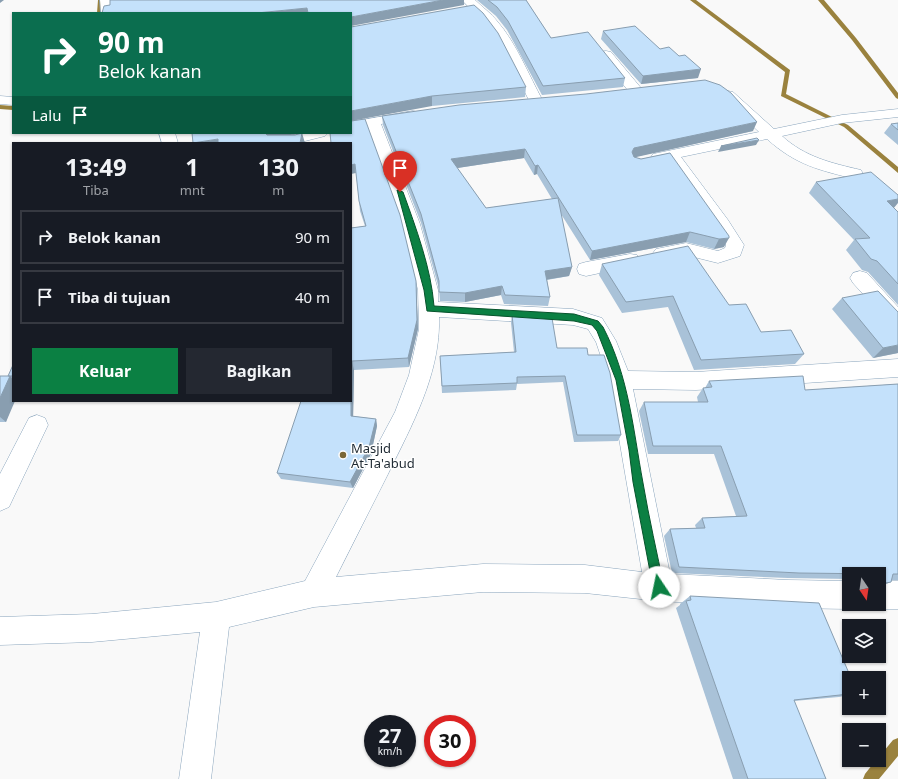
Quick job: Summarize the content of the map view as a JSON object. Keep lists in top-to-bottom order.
{
  "places": ["Masjid At-Ta'abud"],
  "north": "bottom",
  "page": {
    "turn": ["90 m", "Belok kanan"],
    "then": "Lalu",
    "eta": [
      "13:49",
      "Tiba",
      "1",
      "mnt",
      "130",
      "m"
    ],
    "list": [
      {
        "name": "Belok kanan",
        "value": "90 m"
      },
      {
        "name": "Tiba di tujuan",
        "value": "40 m"
      }
    ],
    "buttons": ["Keluar", "Bagikan"],
    "map_buttons": ["+", "−"],
    "speed": "27 km/h",
    "limit": "30"
  }
}
